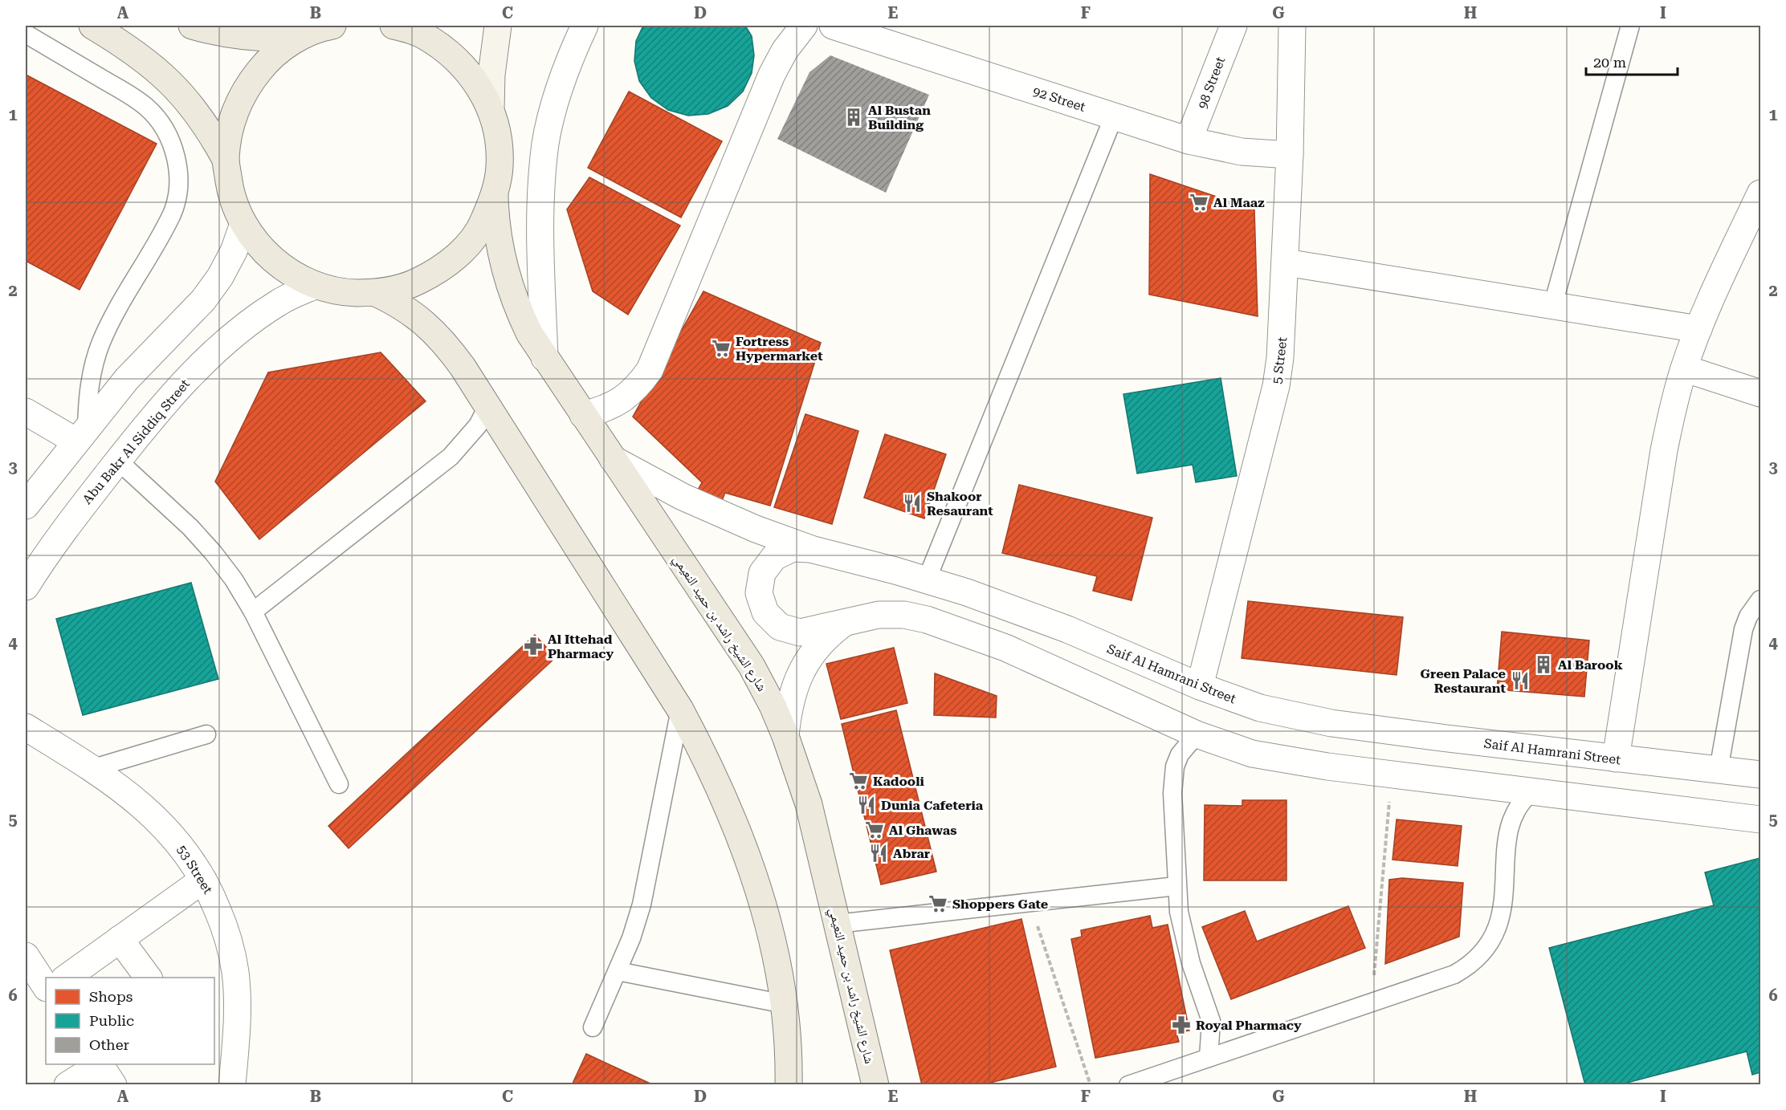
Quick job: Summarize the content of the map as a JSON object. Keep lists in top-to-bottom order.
{
  "streets": {
    "main road": ["شارع الشيخ راشد بن حميد النعيمي"],
    "street": [
      "98 Street",
      "92 Street",
      "5 Street",
      "Abu Bakr Al Siddiq Street",
      "Saif Al Hamrani Street",
      "53 Street"
    ]
  },
  "crossings": [
    ["98 Street", "92 Street"],
    ["92 Street", "5 Street"],
    ["5 Street", "Saif Al Hamrani Street"],
    ["شارع الشيخ راشد بن حميد النعيمي", "Saif Al Hamrani Street"]
  ],
  "places": {
    "building": ["Al Bustan Building", "Al Barook"],
    "supermarket": [
      "Al Maaz",
      "Fortress Hypermarket",
      "Kadooli",
      "Al Ghawas",
      "Shoppers Gate"
    ],
    "restaurant": [
      "Shakoor Resaurant",
      "Green Palace Restaurant",
      "Dunia Cafeteria",
      "Abrar"
    ],
    "pharmacy": ["Al Ittehad Pharmacy", "Royal Pharmacy"]
  },
  "legend": ["Shops", "Public", "Other"],
  "scale_bar": "20 m",
  "grid": {
    "columns": [
      "A",
      "B",
      "C",
      "D",
      "E",
      "F",
      "G",
      "H",
      "I"
    ],
    "rows": [
      "1",
      "2",
      "3",
      "4",
      "5",
      "6"
    ]
  }
}
